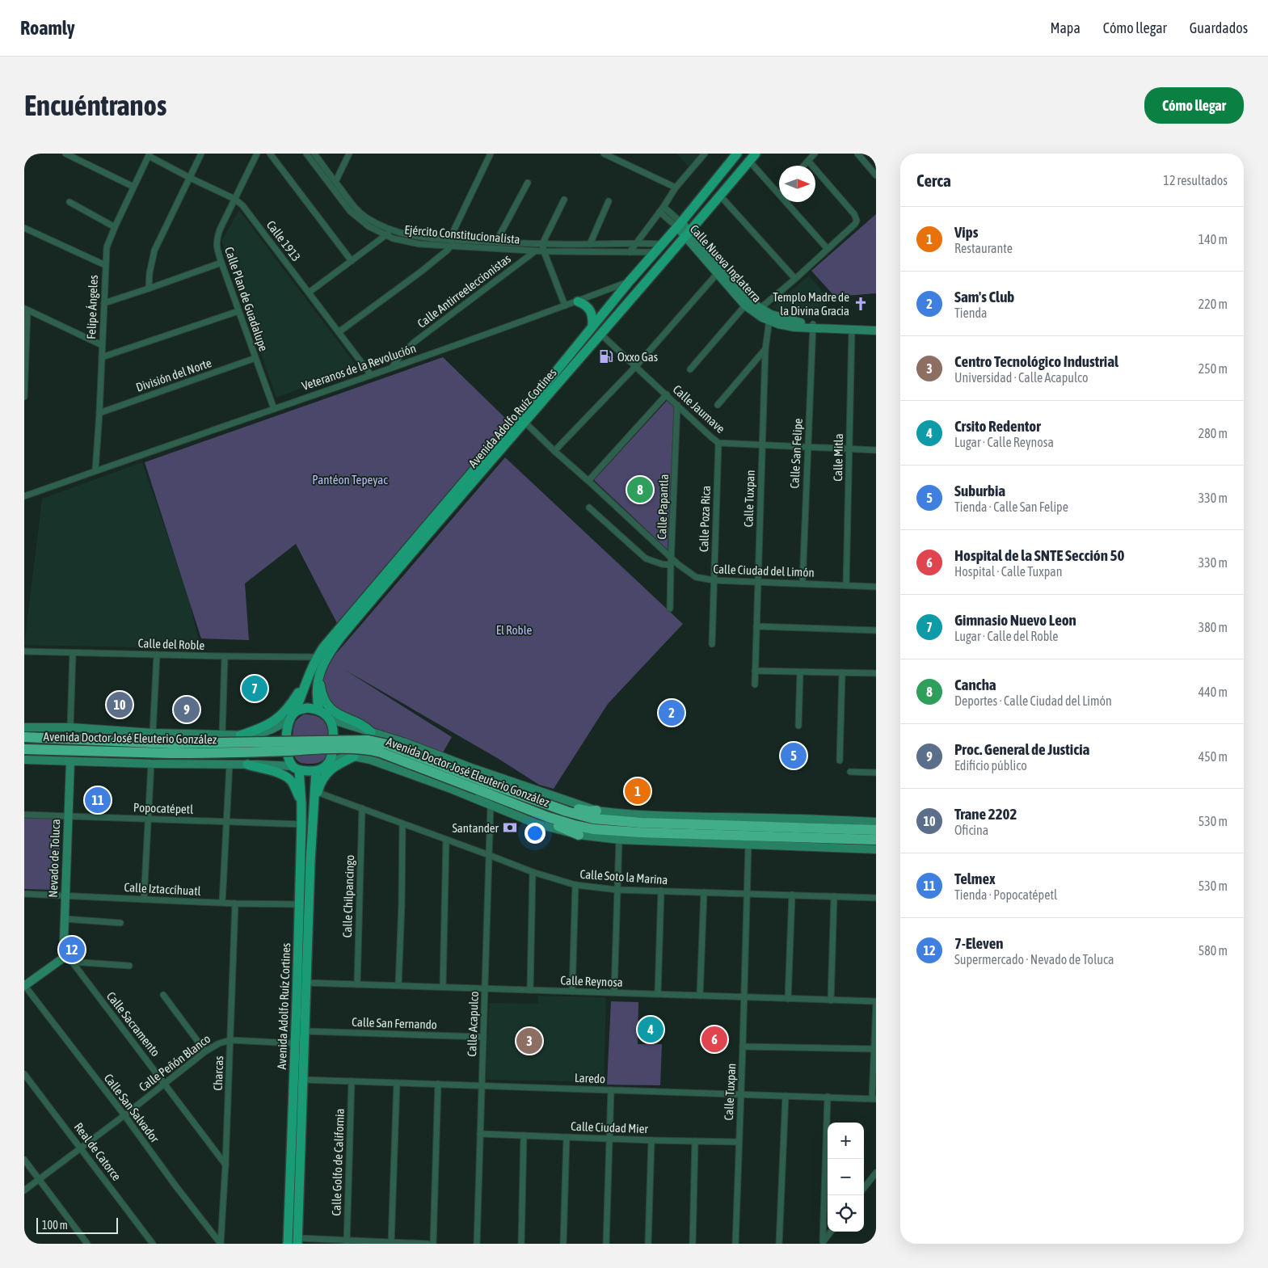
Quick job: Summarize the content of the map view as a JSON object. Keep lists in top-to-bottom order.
{
  "streets": {
    "highway": ["Avenida Doctor José Eleuterio González"],
    "main road": ["Avenida Adolfo Ruíz Cortines"],
    "street": [
      "Ejército Constitucionalista",
      "Calle 1913",
      "Calle Nueva Inglaterra",
      "Calle Antirreeleccionistas",
      "Calle Plan de Guadalupe",
      "Felipe Ángeles",
      "Veteranos de la Revolución",
      "División del Norte",
      "Calle Jaumave",
      "Calle San Felipe",
      "Calle Mitla",
      "Calle Tuxpan",
      "Calle Papantla",
      "Calle Poza Rica",
      "Calle Ciudad del Limón",
      "Calle del Roble",
      "Popocatépetl",
      "Nevado de Toluca",
      "Calle Soto la Marina",
      "Calle Iztaccíhuatl",
      "Calle Chilpancingo",
      "Calle Reynosa",
      "Calle San Fernando",
      "Calle Sacramento",
      "Calle Acapulco",
      "Calle Peñón Blanco",
      "Charcas",
      "Laredo",
      "Calle San Salvador",
      "Calle Ciudad Mier",
      "Real de Catorce",
      "Calle Golfo de California"
    ]
  },
  "crossings": [
    ["Ejército Constitucionalista", "Calle Antirreeleccionistas"],
    ["Ejército Constitucionalista", "Avenida Adolfo Ruíz Cortines"],
    ["Calle 1913", "Calle Plan de Guadalupe"],
    ["Calle 1913", "Felipe Ángeles"],
    ["Calle 1913", "Veteranos de la Revolución"],
    ["Calle Nueva Inglaterra", "Avenida Adolfo Ruíz Cortines"],
    ["Calle Nueva Inglaterra", "Calle San Felipe"],
    ["Calle Nueva Inglaterra", "Calle Mitla"],
    ["Calle Nueva Inglaterra", "Calle Tuxpan"],
    ["Calle Antirreeleccionistas", "Veteranos de la Revolución"],
    ["Calle Plan de Guadalupe", "Veteranos de la Revolución"],
    ["Calle Plan de Guadalupe", "División del Norte"],
    ["Felipe Ángeles", "Veteranos de la Revolución"],
    ["Felipe Ángeles", "División del Norte"],
    ["Veteranos de la Revolución", "Avenida Adolfo Ruíz Cortines"],
    ["Calle Jaumave", "Avenida Adolfo Ruíz Cortines"],
    ["Calle Jaumave", "Calle San Felipe"],
    ["Calle Jaumave", "Calle Mitla"],
    ["Calle Jaumave", "Calle Tuxpan"],
    ["Calle Jaumave", "Calle Papantla"],
    ["Calle Jaumave", "Calle Poza Rica"],
    ["Avenida Adolfo Ruíz Cortines", "Calle Ciudad del Limón"],
    ["Avenida Adolfo Ruíz Cortines", "Calle del Roble"],
    ["Avenida Adolfo Ruíz Cortines", "Avenida Doctor José Eleuterio González"],
    ["Avenida Adolfo Ruíz Cortines", "Popocatépetl"],
    ["Avenida Adolfo Ruíz Cortines", "Calle Soto la Marina"],
    ["Avenida Adolfo Ruíz Cortines", "Calle Iztaccíhuatl"],
    ["Avenida Adolfo Ruíz Cortines", "Calle Reynosa"],
    ["Avenida Adolfo Ruíz Cortines", "Calle San Fernando"],
    ["Avenida Adolfo Ruíz Cortines", "Calle Peñón Blanco"],
    ["Avenida Adolfo Ruíz Cortines", "Laredo"],
    ["Calle San Felipe", "Calle Ciudad del Limón"],
    ["Calle Mitla", "Calle Ciudad del Limón"],
    ["Calle Tuxpan", "Calle Ciudad del Limón"],
    ["Calle Tuxpan", "Calle Soto la Marina"],
    ["Calle Tuxpan", "Calle Reynosa"],
    ["Calle Tuxpan", "Laredo"],
    ["Calle Tuxpan", "Calle Ciudad Mier"],
    ["Calle Papantla", "Calle Ciudad del Limón"],
    ["Calle Poza Rica", "Calle Ciudad del Limón"],
    ["Avenida Doctor José Eleuterio González", "Nevado de Toluca"],
    ["Popocatépetl", "Nevado de Toluca"],
    ["Nevado de Toluca", "Calle Iztaccíhuatl"],
    ["Nevado de Toluca", "Calle Sacramento"],
    ["Calle Soto la Marina", "Calle Chilpancingo"],
    ["Calle Soto la Marina", "Calle Acapulco"],
    ["Calle Iztaccíhuatl", "Charcas"],
    ["Calle Chilpancingo", "Calle Reynosa"],
    ["Calle Reynosa", "Calle Acapulco"],
    ["Calle San Fernando", "Calle Acapulco"],
    ["Calle Sacramento", "Calle Peñón Blanco"],
    ["Calle Sacramento", "Charcas"],
    ["Calle Acapulco", "Laredo"],
    ["Calle Acapulco", "Calle Ciudad Mier"],
    ["Calle Peñón Blanco", "Charcas"],
    ["Calle Peñón Blanco", "Calle San Salvador"],
    ["Calle Peñón Blanco", "Real de Catorce"],
    ["Charcas", "Calle San Salvador"],
    ["Laredo", "Calle Golfo de California"]
  ],
  "parks": ["Pantéon Tepeyac", "El Roble"],
  "places": {
    "church": ["Templo Madre de la Divina Gracia"],
    "fuel station": ["Oxxo Gas"],
    "bank": ["Santander"]
  },
  "scale_bar": "100 m",
  "north": "right",
  "page": {
    "header": "Roamly",
    "nav": ["Mapa", "Cómo llegar", "Guardados"],
    "buttons": "Cómo llegar",
    "title": "Encuéntranos",
    "heading": ["Cerca", "12 resultados"],
    "list": [
      {
        "mark": "1",
        "name": "Vips",
        "note": "Restaurante",
        "value": "140 m"
      },
      {
        "mark": "2",
        "name": "Sam's Club",
        "note": "Tienda",
        "value": "220 m"
      },
      {
        "mark": "3",
        "name": "Centro Tecnológico Industrial",
        "note": "Universidad · Calle Acapulco",
        "value": "250 m"
      },
      {
        "mark": "4",
        "name": "Crsito Redentor",
        "note": "Lugar · Calle Reynosa",
        "value": "280 m"
      },
      {
        "mark": "5",
        "name": "Suburbia",
        "note": "Tienda · Calle San Felipe",
        "value": "330 m"
      },
      {
        "mark": "6",
        "name": "Hospital de la SNTE Sección 50",
        "note": "Hospital · Calle Tuxpan",
        "value": "330 m"
      },
      {
        "mark": "7",
        "name": "Gimnasio Nuevo Leon",
        "note": "Lugar · Calle del Roble",
        "value": "380 m"
      },
      {
        "mark": "8",
        "name": "Cancha",
        "note": "Deportes · Calle Ciudad del Limón",
        "value": "440 m"
      },
      {
        "mark": "9",
        "name": "Proc. General de Justicia",
        "note": "Edificio público",
        "value": "450 m"
      },
      {
        "mark": "10",
        "name": "Trane 2202",
        "note": "Oficina",
        "value": "530 m"
      },
      {
        "mark": "11",
        "name": "Telmex",
        "note": "Tienda · Popocatépetl",
        "value": "530 m"
      },
      {
        "mark": "12",
        "name": "7-Eleven",
        "note": "Supermercado · Nevado de Toluca",
        "value": "580 m"
      }
    ],
    "pins": [
      "8",
      "7",
      "10",
      "9",
      "2",
      "5",
      "1",
      "11",
      "12",
      "4",
      "6",
      "3"
    ],
    "map_buttons": ["+", "−"],
    "scale": "100 m"
  }
}
